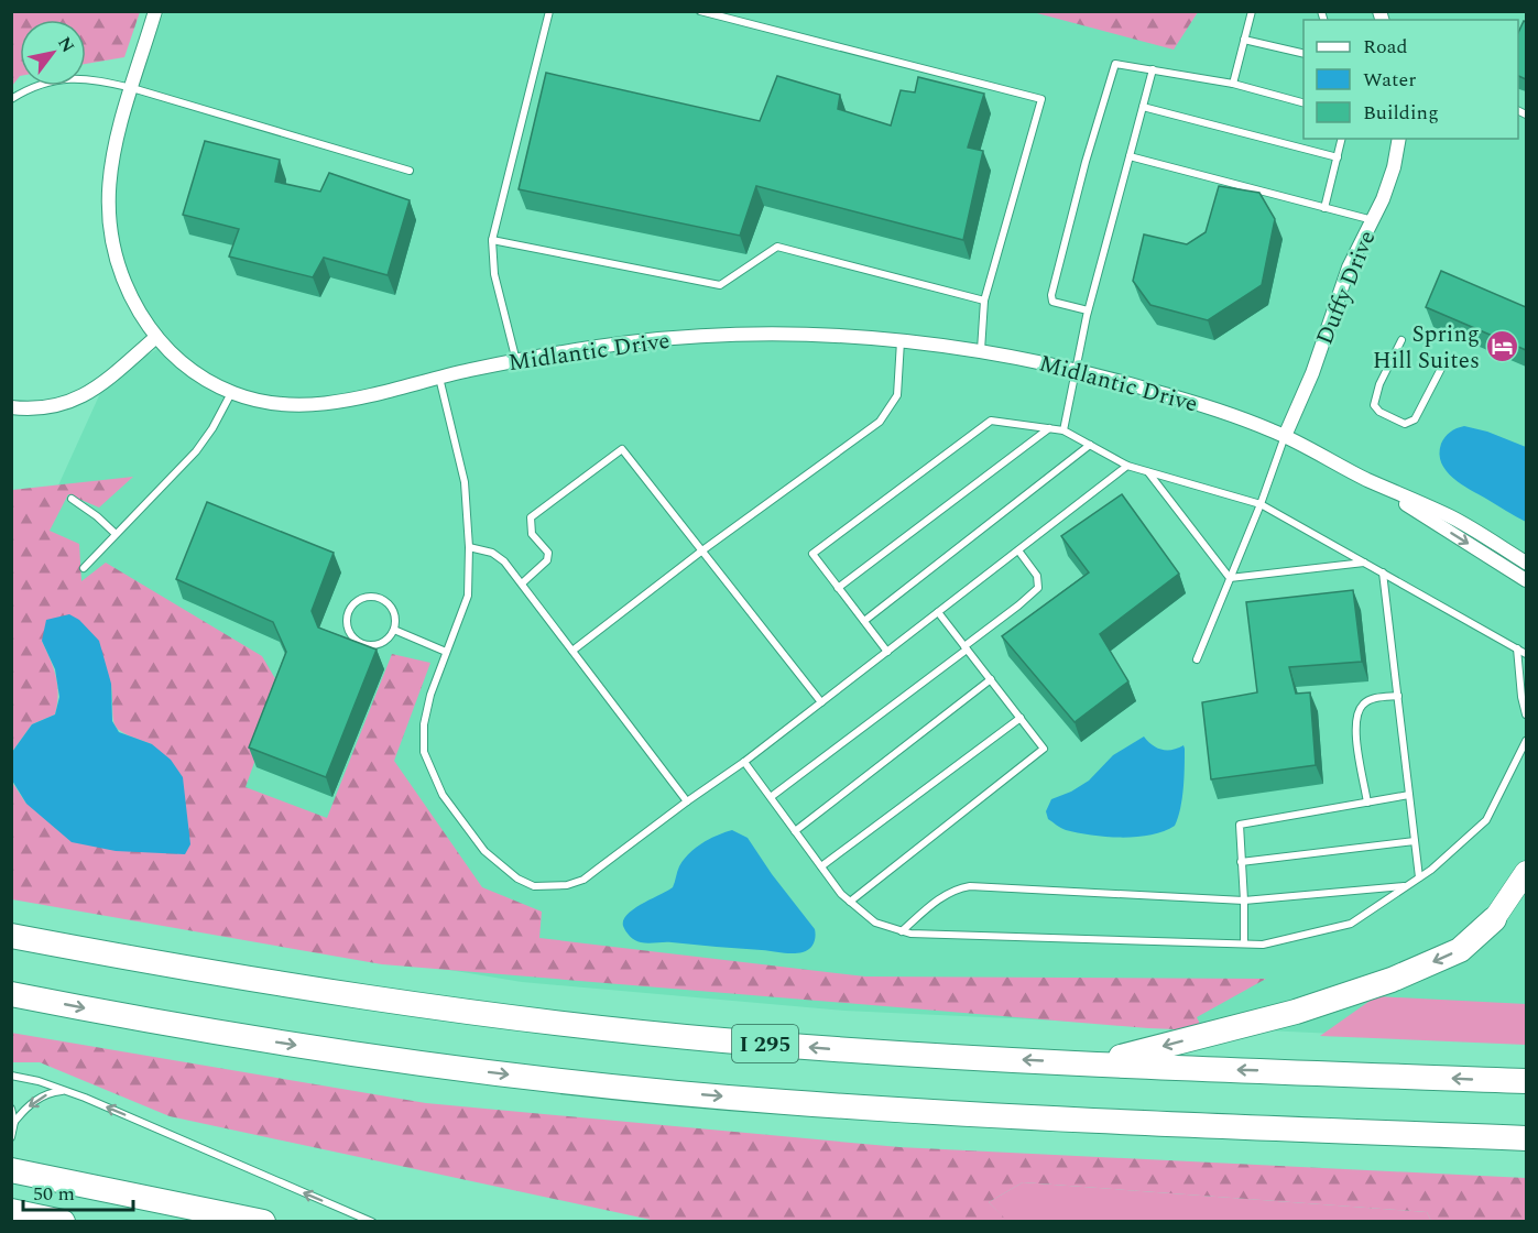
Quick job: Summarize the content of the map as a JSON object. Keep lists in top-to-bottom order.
{
  "streets": {
    "highway": ["I 295"],
    "street": ["Duffy Drive", "Midlantic Drive"]
  },
  "crossings": [
    ["Duffy Drive", "Midlantic Drive"]
  ],
  "places": {
    "hotel": ["Spring Hill Suites"]
  },
  "legend": ["Road", "Water", "Building"],
  "scale_bar": "50 m",
  "north": "top right"
}
